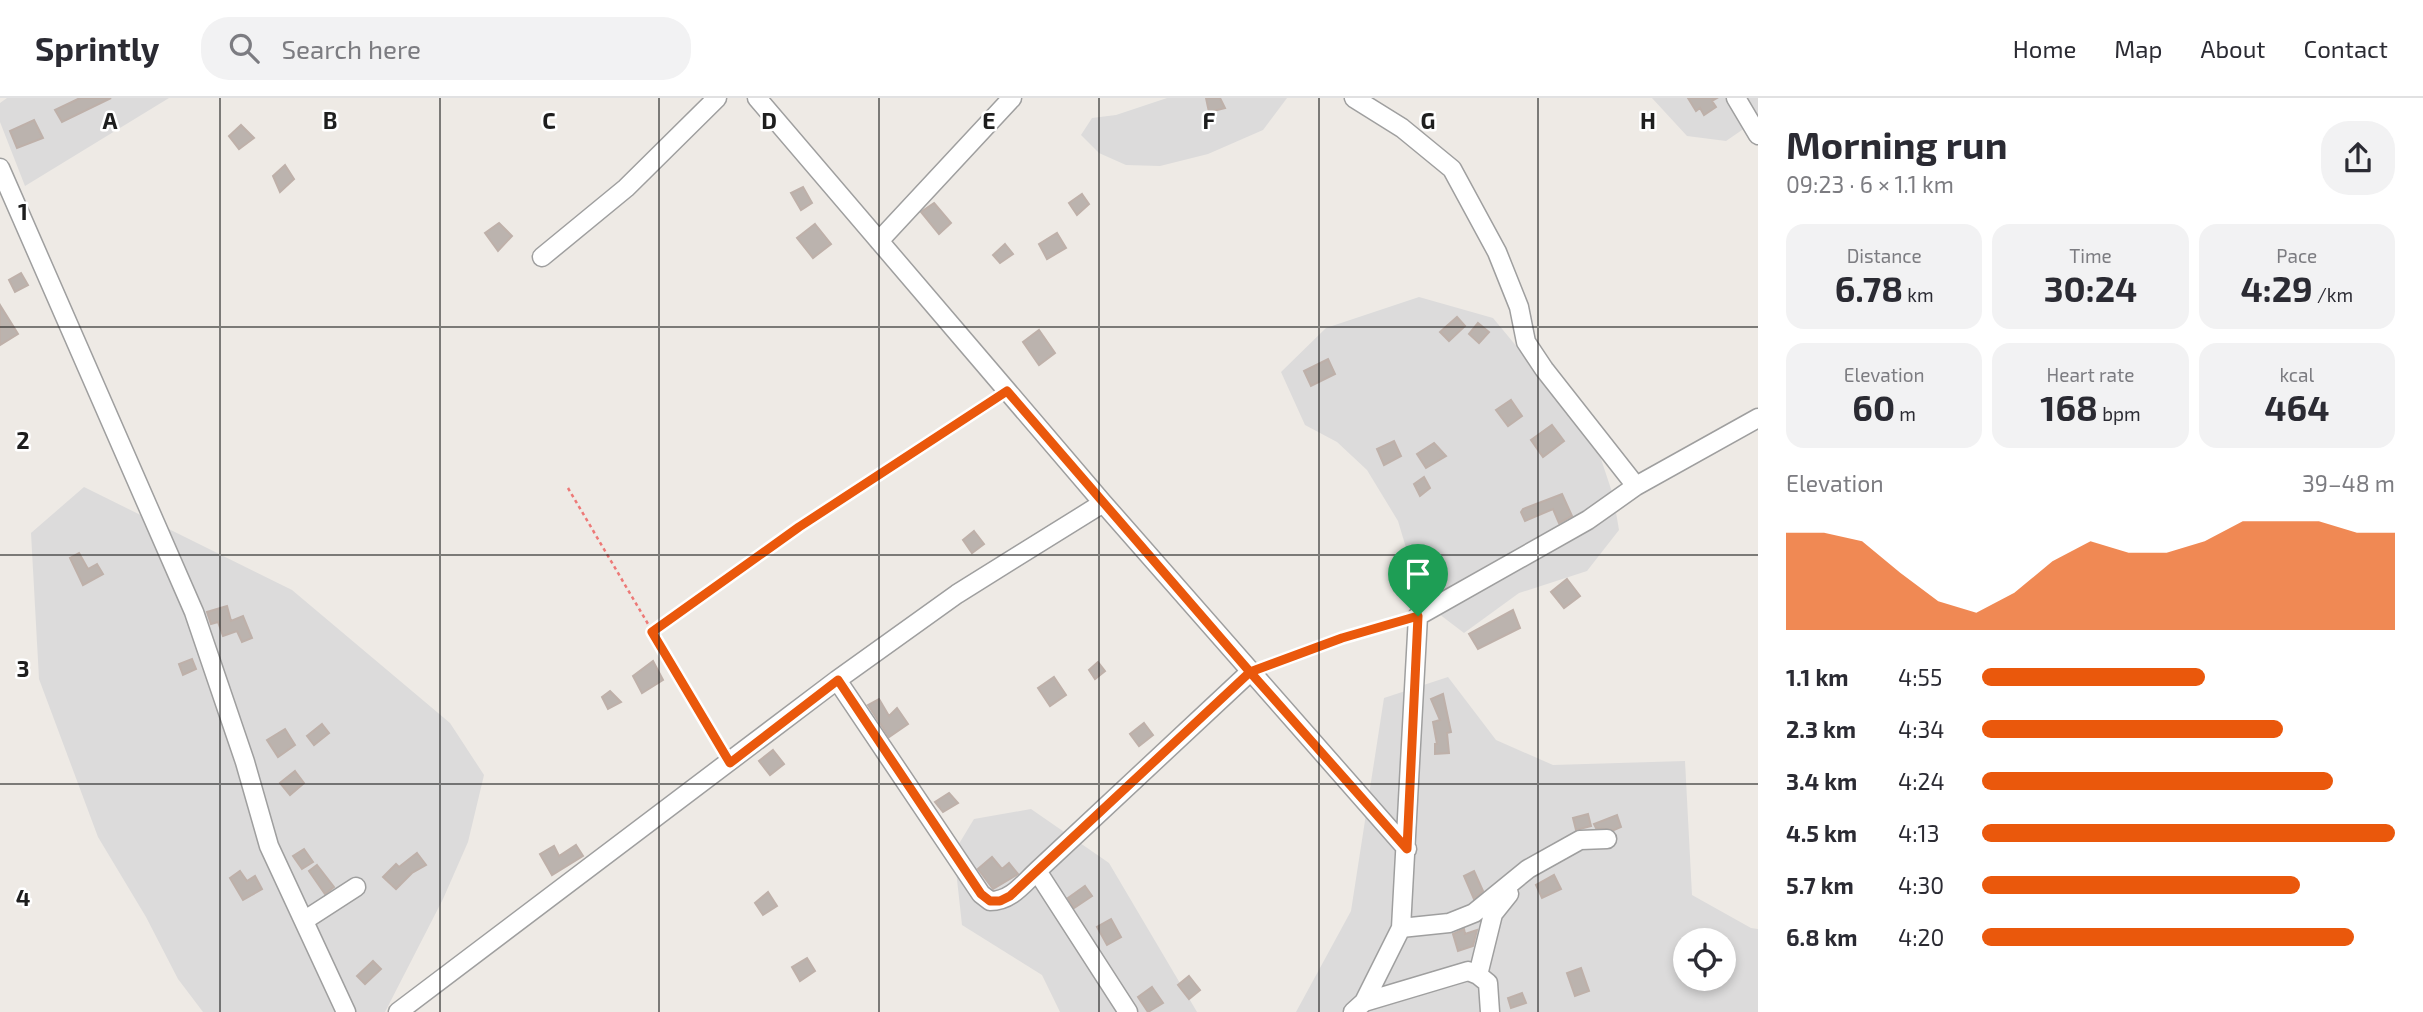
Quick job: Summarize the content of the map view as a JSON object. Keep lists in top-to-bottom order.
{
  "page": {
    "header": "Sprintly",
    "search": "Search here",
    "nav": [
      "Home",
      "Map",
      "About",
      "Contact"
    ],
    "heading": ["Morning run", "09:23 · 6 × 1.1 km"],
    "stats": [
      ["Distance", "6.78 km"],
      ["Time", "30:24"],
      ["Pace", "4:29 /km"],
      ["Elevation", "60 m"],
      ["Heart rate", "168 bpm"],
      ["kcal", "464"]
    ],
    "chart": ["Elevation", "39–48 m"],
    "list": [
      {
        "name": "1.1 km",
        "note": "4:55"
      },
      {
        "name": "2.3 km",
        "note": "4:34"
      },
      {
        "name": "3.4 km",
        "note": "4:24"
      },
      {
        "name": "4.5 km",
        "note": "4:13"
      },
      {
        "name": "5.7 km",
        "note": "4:30"
      },
      {
        "name": "6.8 km",
        "note": "4:20"
      }
    ]
  },
  "grid": {
    "columns": [
      "A",
      "B",
      "C",
      "D",
      "E",
      "F",
      "G",
      "H"
    ],
    "rows": [
      "1",
      "2",
      "3",
      "4"
    ]
  }
}
